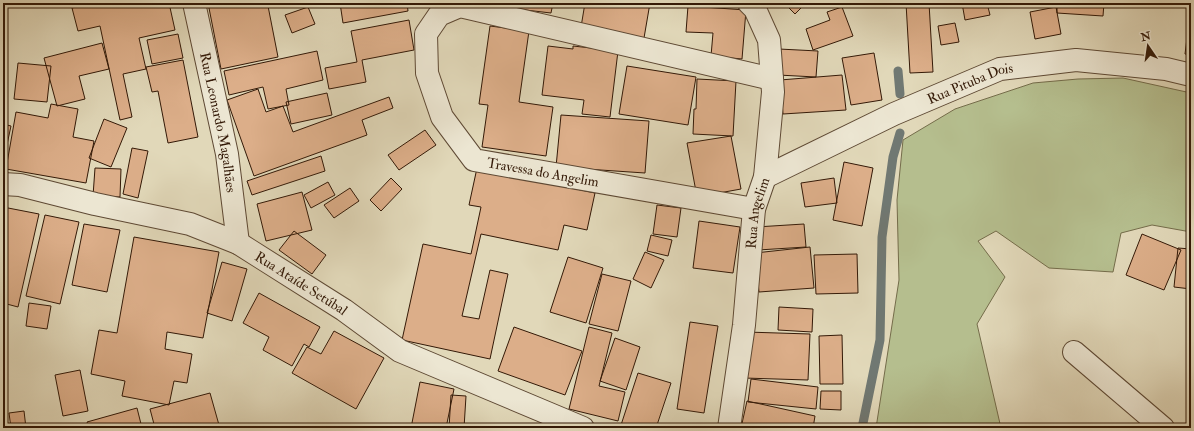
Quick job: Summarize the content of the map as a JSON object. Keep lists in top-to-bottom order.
{
  "streets": {
    "street": [
      "Rua Pituba Dois",
      "Rua Leonardo Magalhães",
      "Travessa do Angelim",
      "Rua Angelim",
      "Rua Ataíde Setúbal"
    ]
  },
  "crossings": [
    ["Rua Pituba Dois", "Rua Angelim"],
    ["Rua Leonardo Magalhães", "Rua Ataíde Setúbal"],
    ["Travessa do Angelim", "Rua Angelim"]
  ],
  "north": "top"
}
